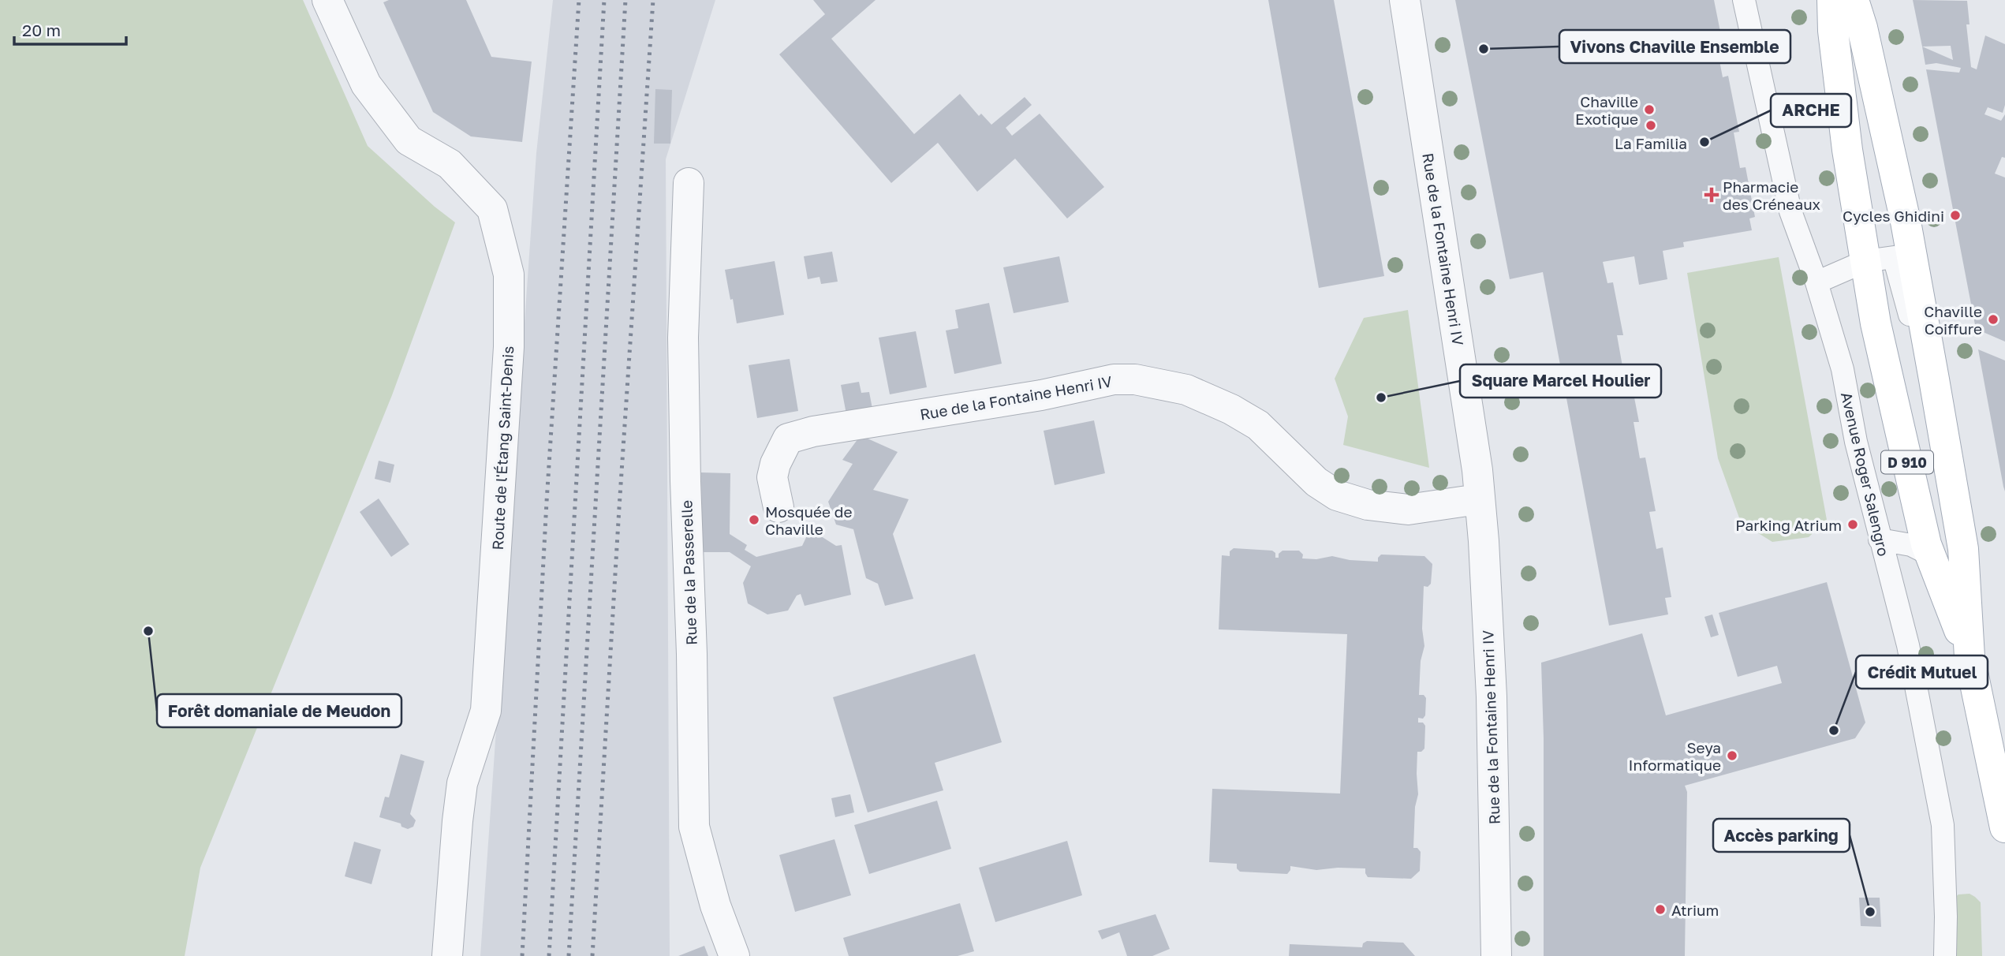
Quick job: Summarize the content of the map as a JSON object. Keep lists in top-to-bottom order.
{
  "streets": {
    "main road": ["D 910"],
    "street": ["Rue de la Fontaine Henri IV", "Route de l'Étang Saint-Denis", "Rue de la Passerelle"],
    "lane": ["Avenue Roger Salengro"]
  },
  "places": {
    "other": [
      "Vivons Chaville Ensemble",
      "Chaville Exotique",
      "La Familia",
      "ARCHE",
      "Cycles Ghidini",
      "Chaville Coiffure",
      "Square Marcel Houlier",
      "Mosquée de Chaville",
      "Parking Atrium",
      "Forêt domaniale de Meudon",
      "Crédit Mutuel",
      "Seya Informatique",
      "Atrium",
      "Accès parking"
    ],
    "health": ["Pharmacie des Créneaux"]
  },
  "scale_bar": "20 m"
}
